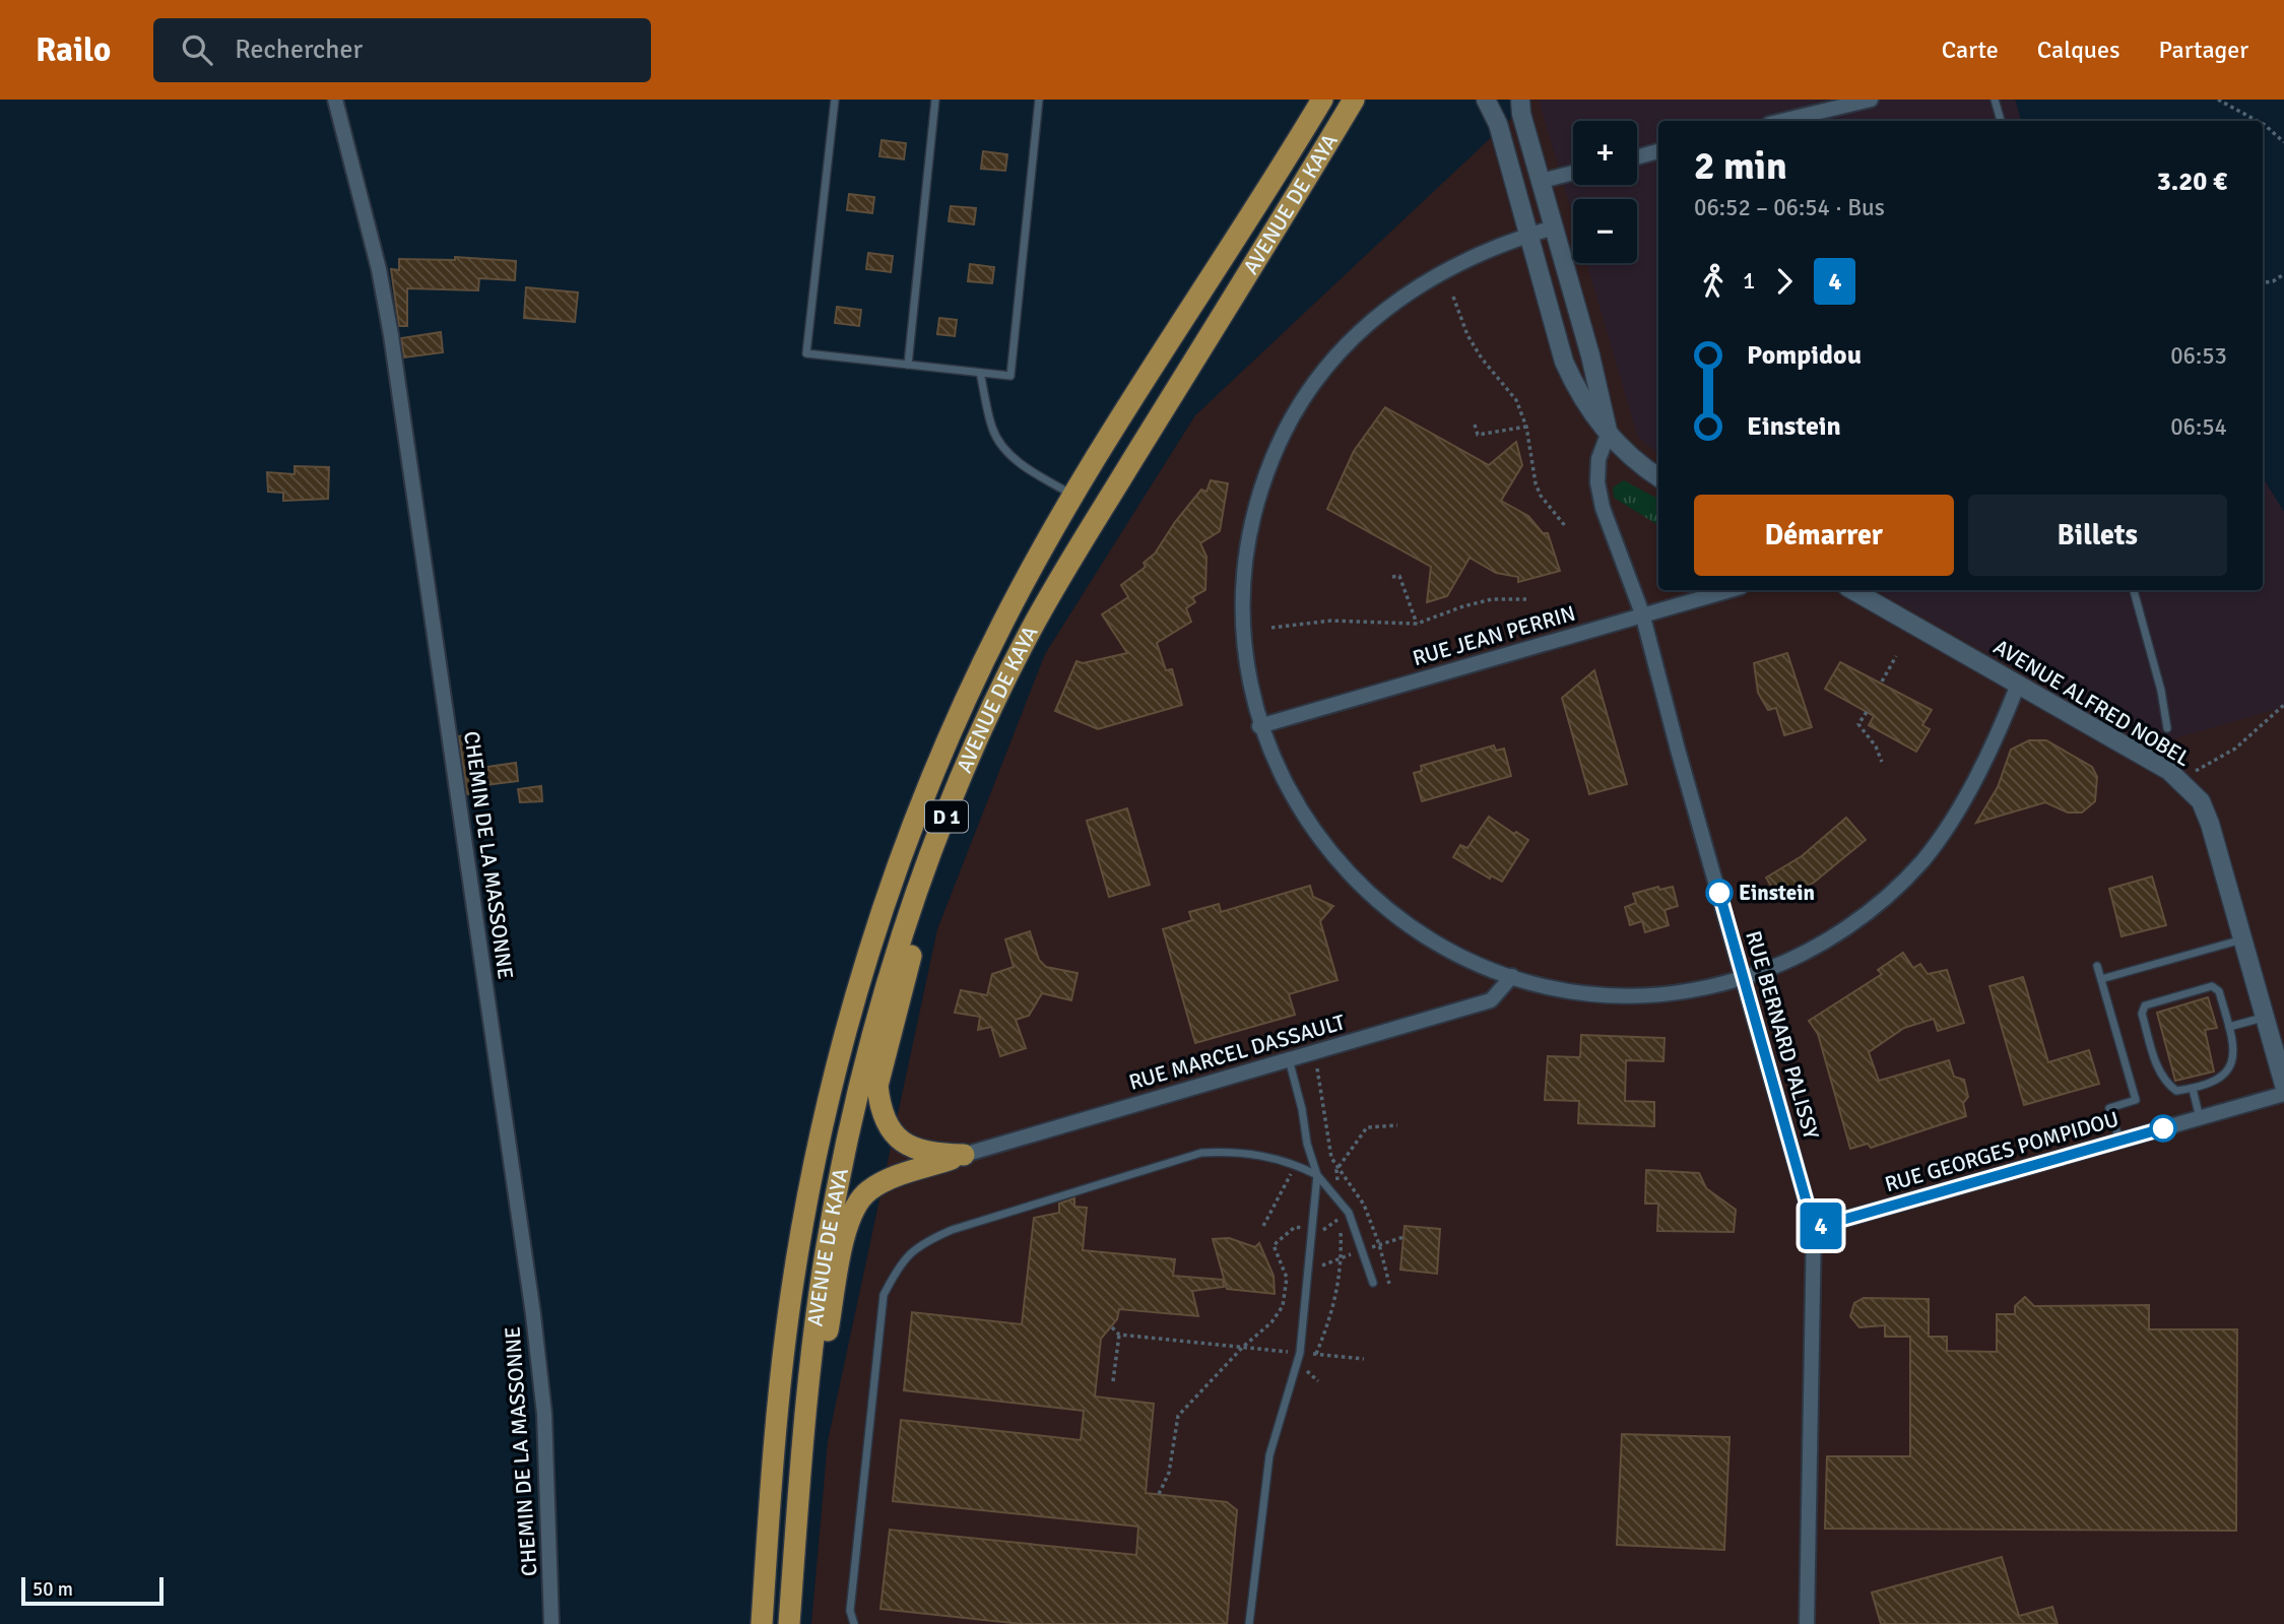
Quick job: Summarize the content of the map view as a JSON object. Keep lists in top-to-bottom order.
{
  "streets": {
    "main road": ["AVENUE DE KAYA", "D 1"],
    "street": [
      "RUE JEAN PERRIN",
      "AVENUE ALFRED NOBEL",
      "CHEMIN DE LA MASSONNE",
      "RUE BERNARD PALISSY",
      "RUE MARCEL DASSAULT",
      "RUE GEORGES POMPIDOU"
    ]
  },
  "crossings": [
    ["RUE JEAN PERRIN", "RUE BERNARD PALISSY"],
    ["RUE BERNARD PALISSY", "RUE GEORGES POMPIDOU"]
  ],
  "places": ["Einstein"],
  "lines": ["bus line 4"],
  "scale_bar": "50 m",
  "page": {
    "header": "Railo",
    "search": "Rechercher",
    "nav": ["Carte", "Calques", "Partager"],
    "on_map": "4",
    "map_buttons": ["+", "−"],
    "heading": ["2 min", "06:52 – 06:54 · Bus", "3.20 €"],
    "legs": ["1", "4"],
    "list": [
      {
        "name": "Pompidou",
        "value": "06:53"
      },
      {
        "name": "Einstein",
        "value": "06:54"
      }
    ],
    "buttons": ["Démarrer", "Billets"],
    "scale": "50 m"
  }
}
